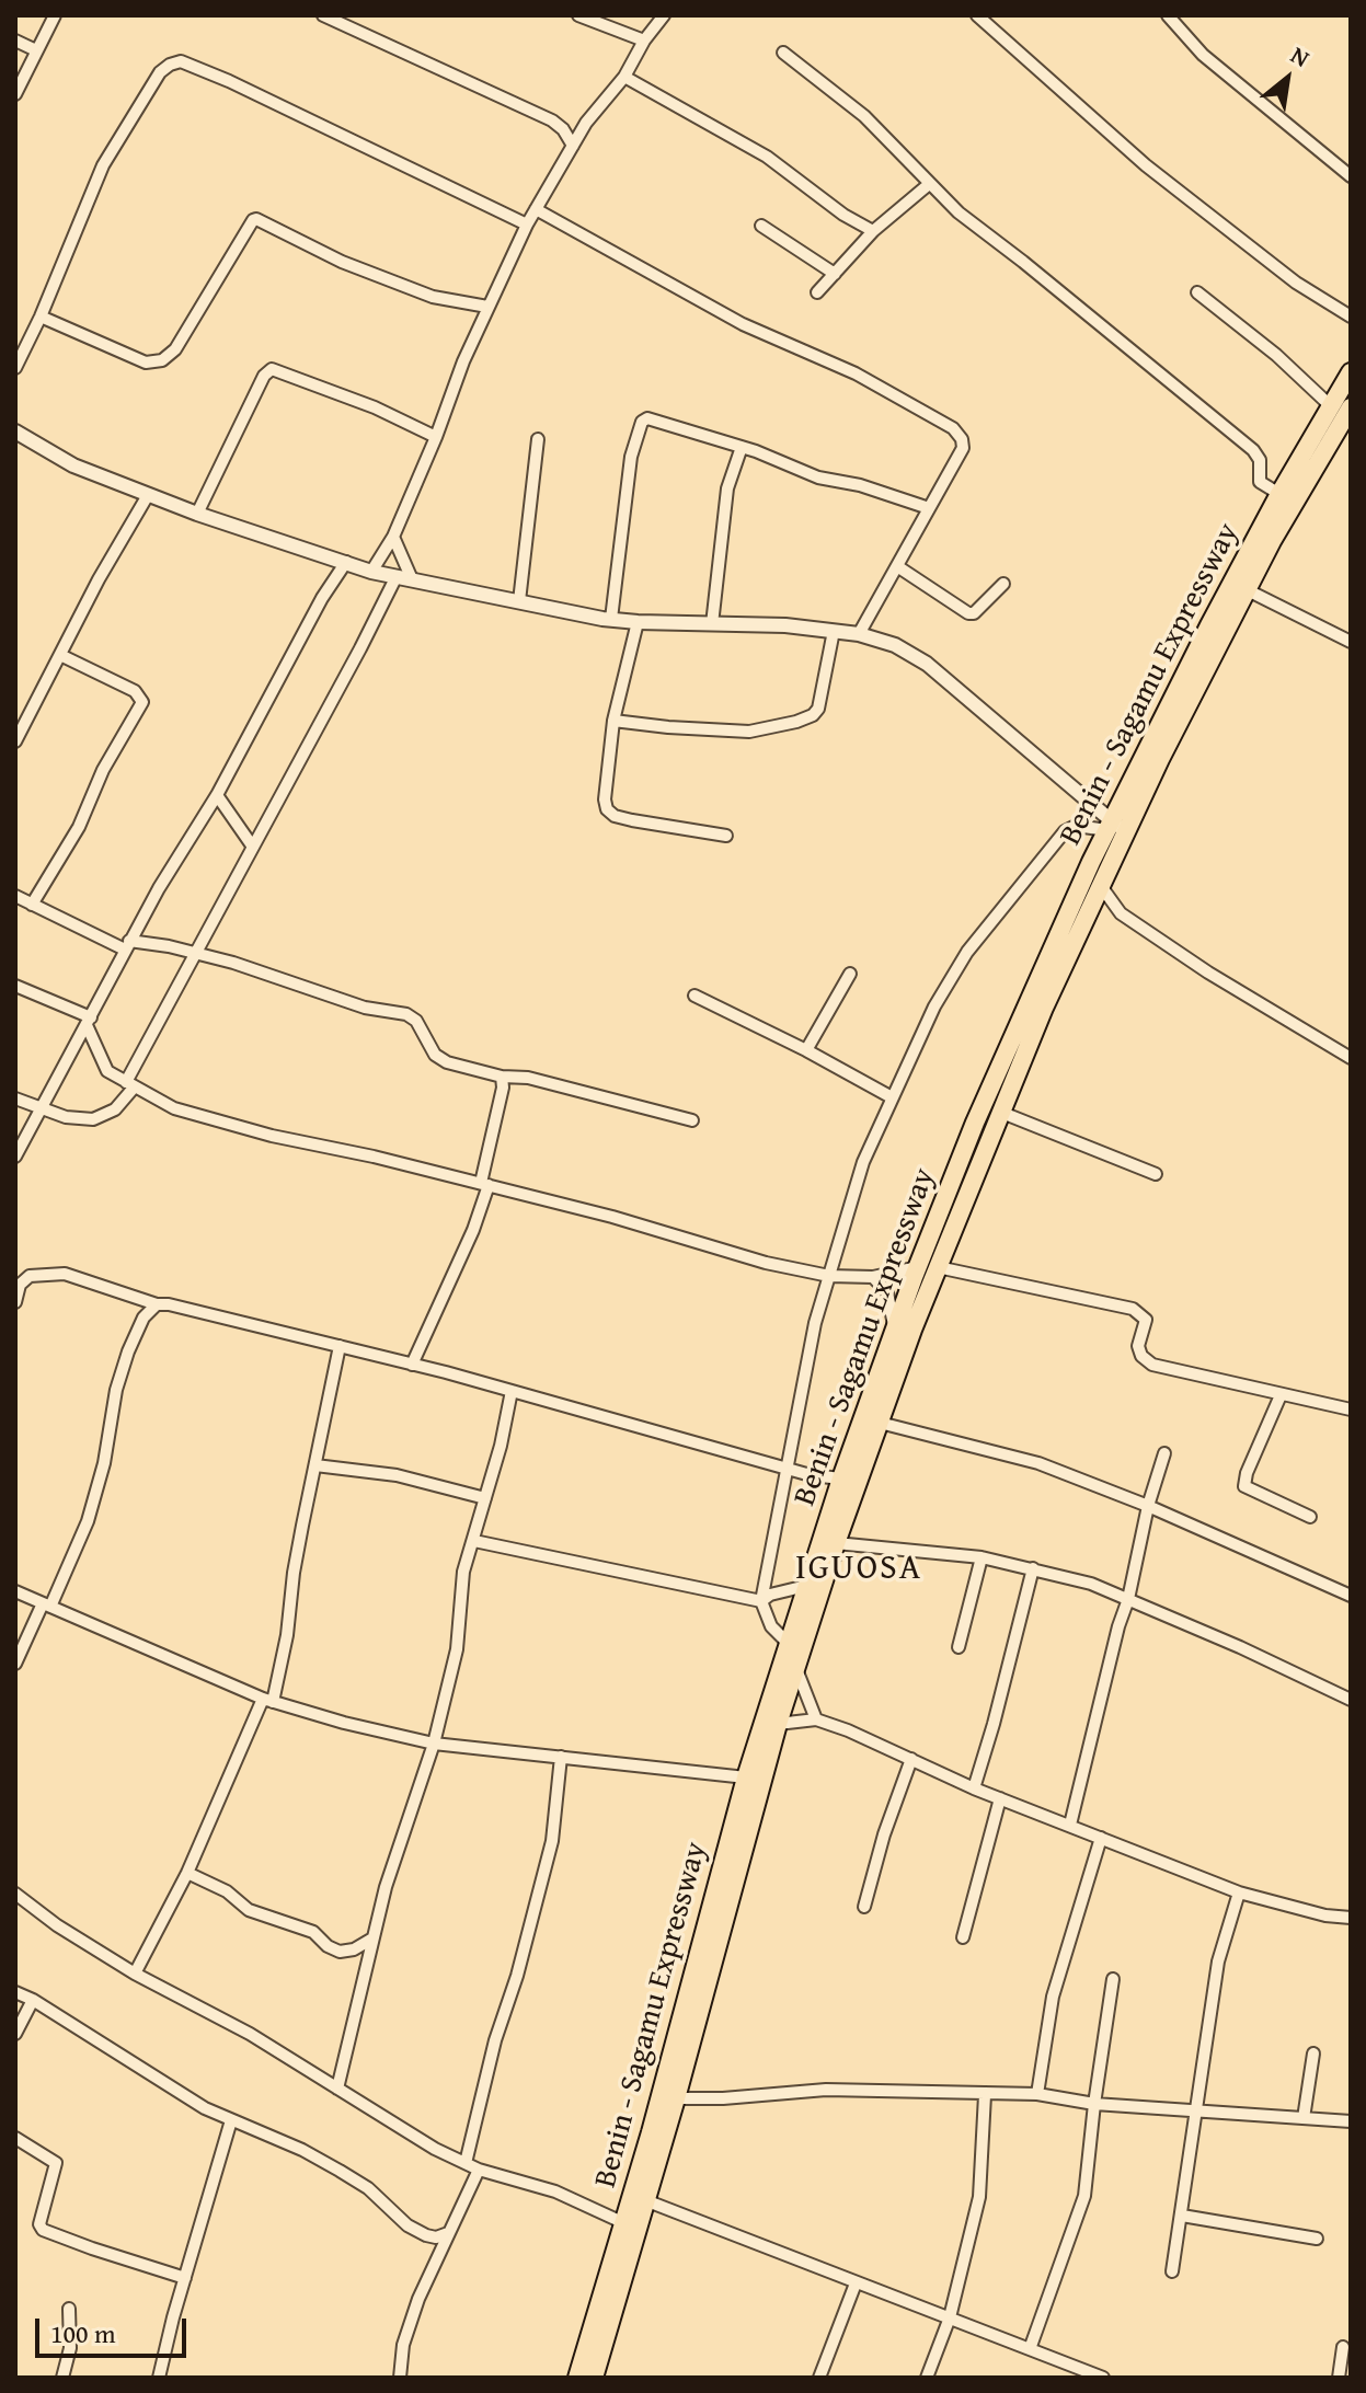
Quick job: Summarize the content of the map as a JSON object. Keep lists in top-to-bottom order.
{
  "streets": {
    "highway": ["Benin - Sagamu Expressway"]
  },
  "districts": ["IGUOSA"],
  "scale_bar": "100 m",
  "north": "top right"
}
